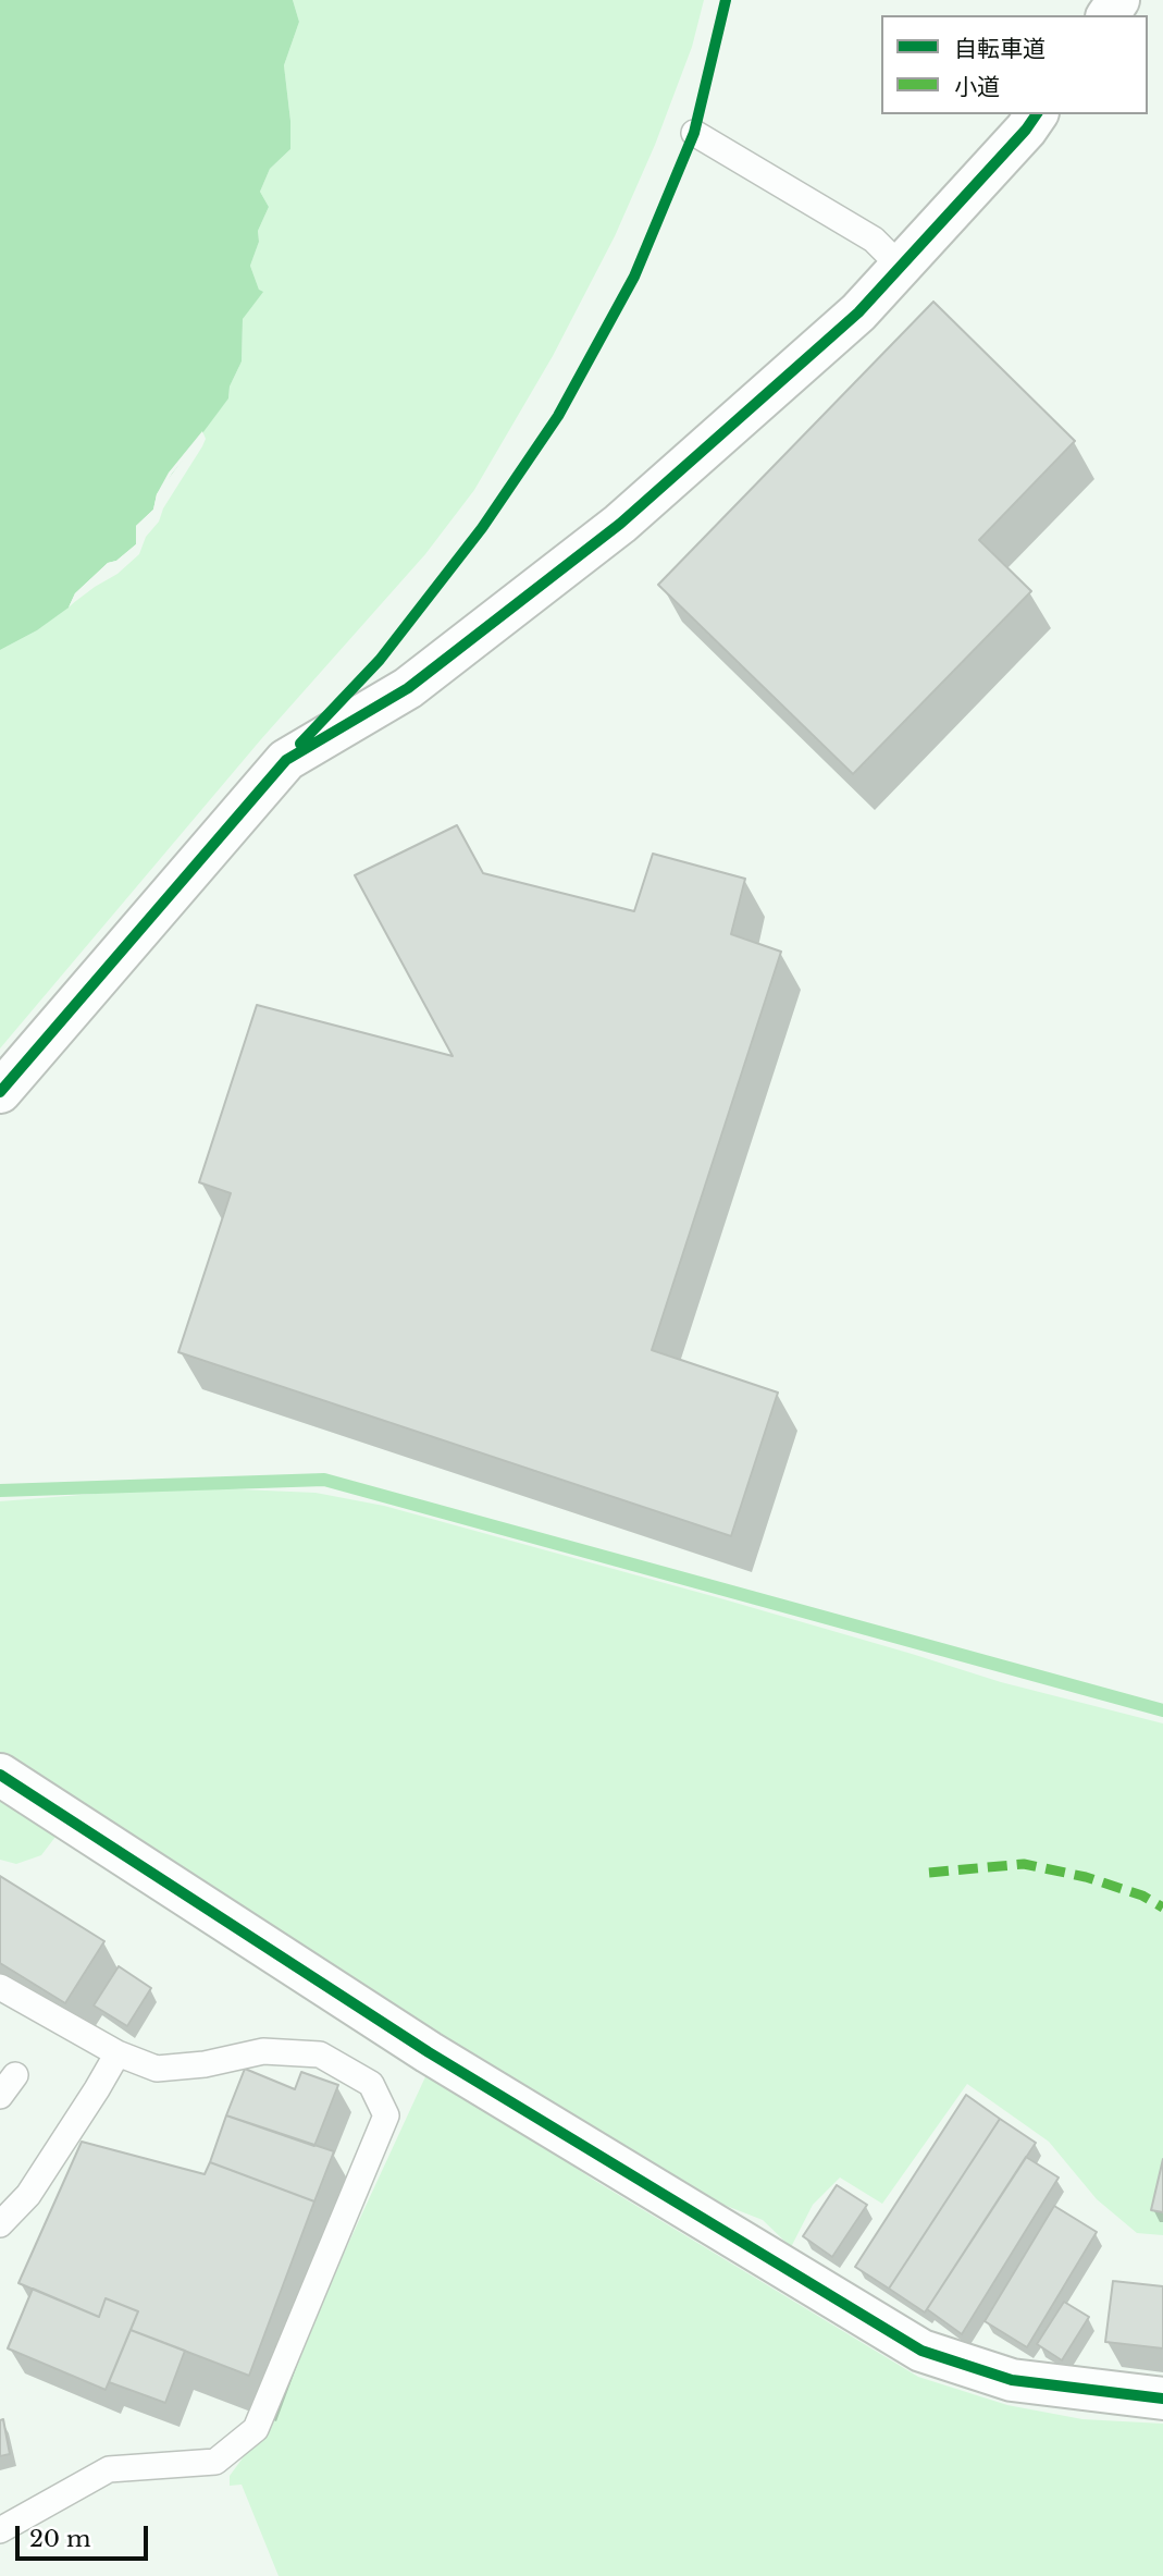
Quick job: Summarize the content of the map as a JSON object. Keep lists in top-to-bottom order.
{
  "legend": ["自転車道", "小道"],
  "scale_bar": "20 m"
}
